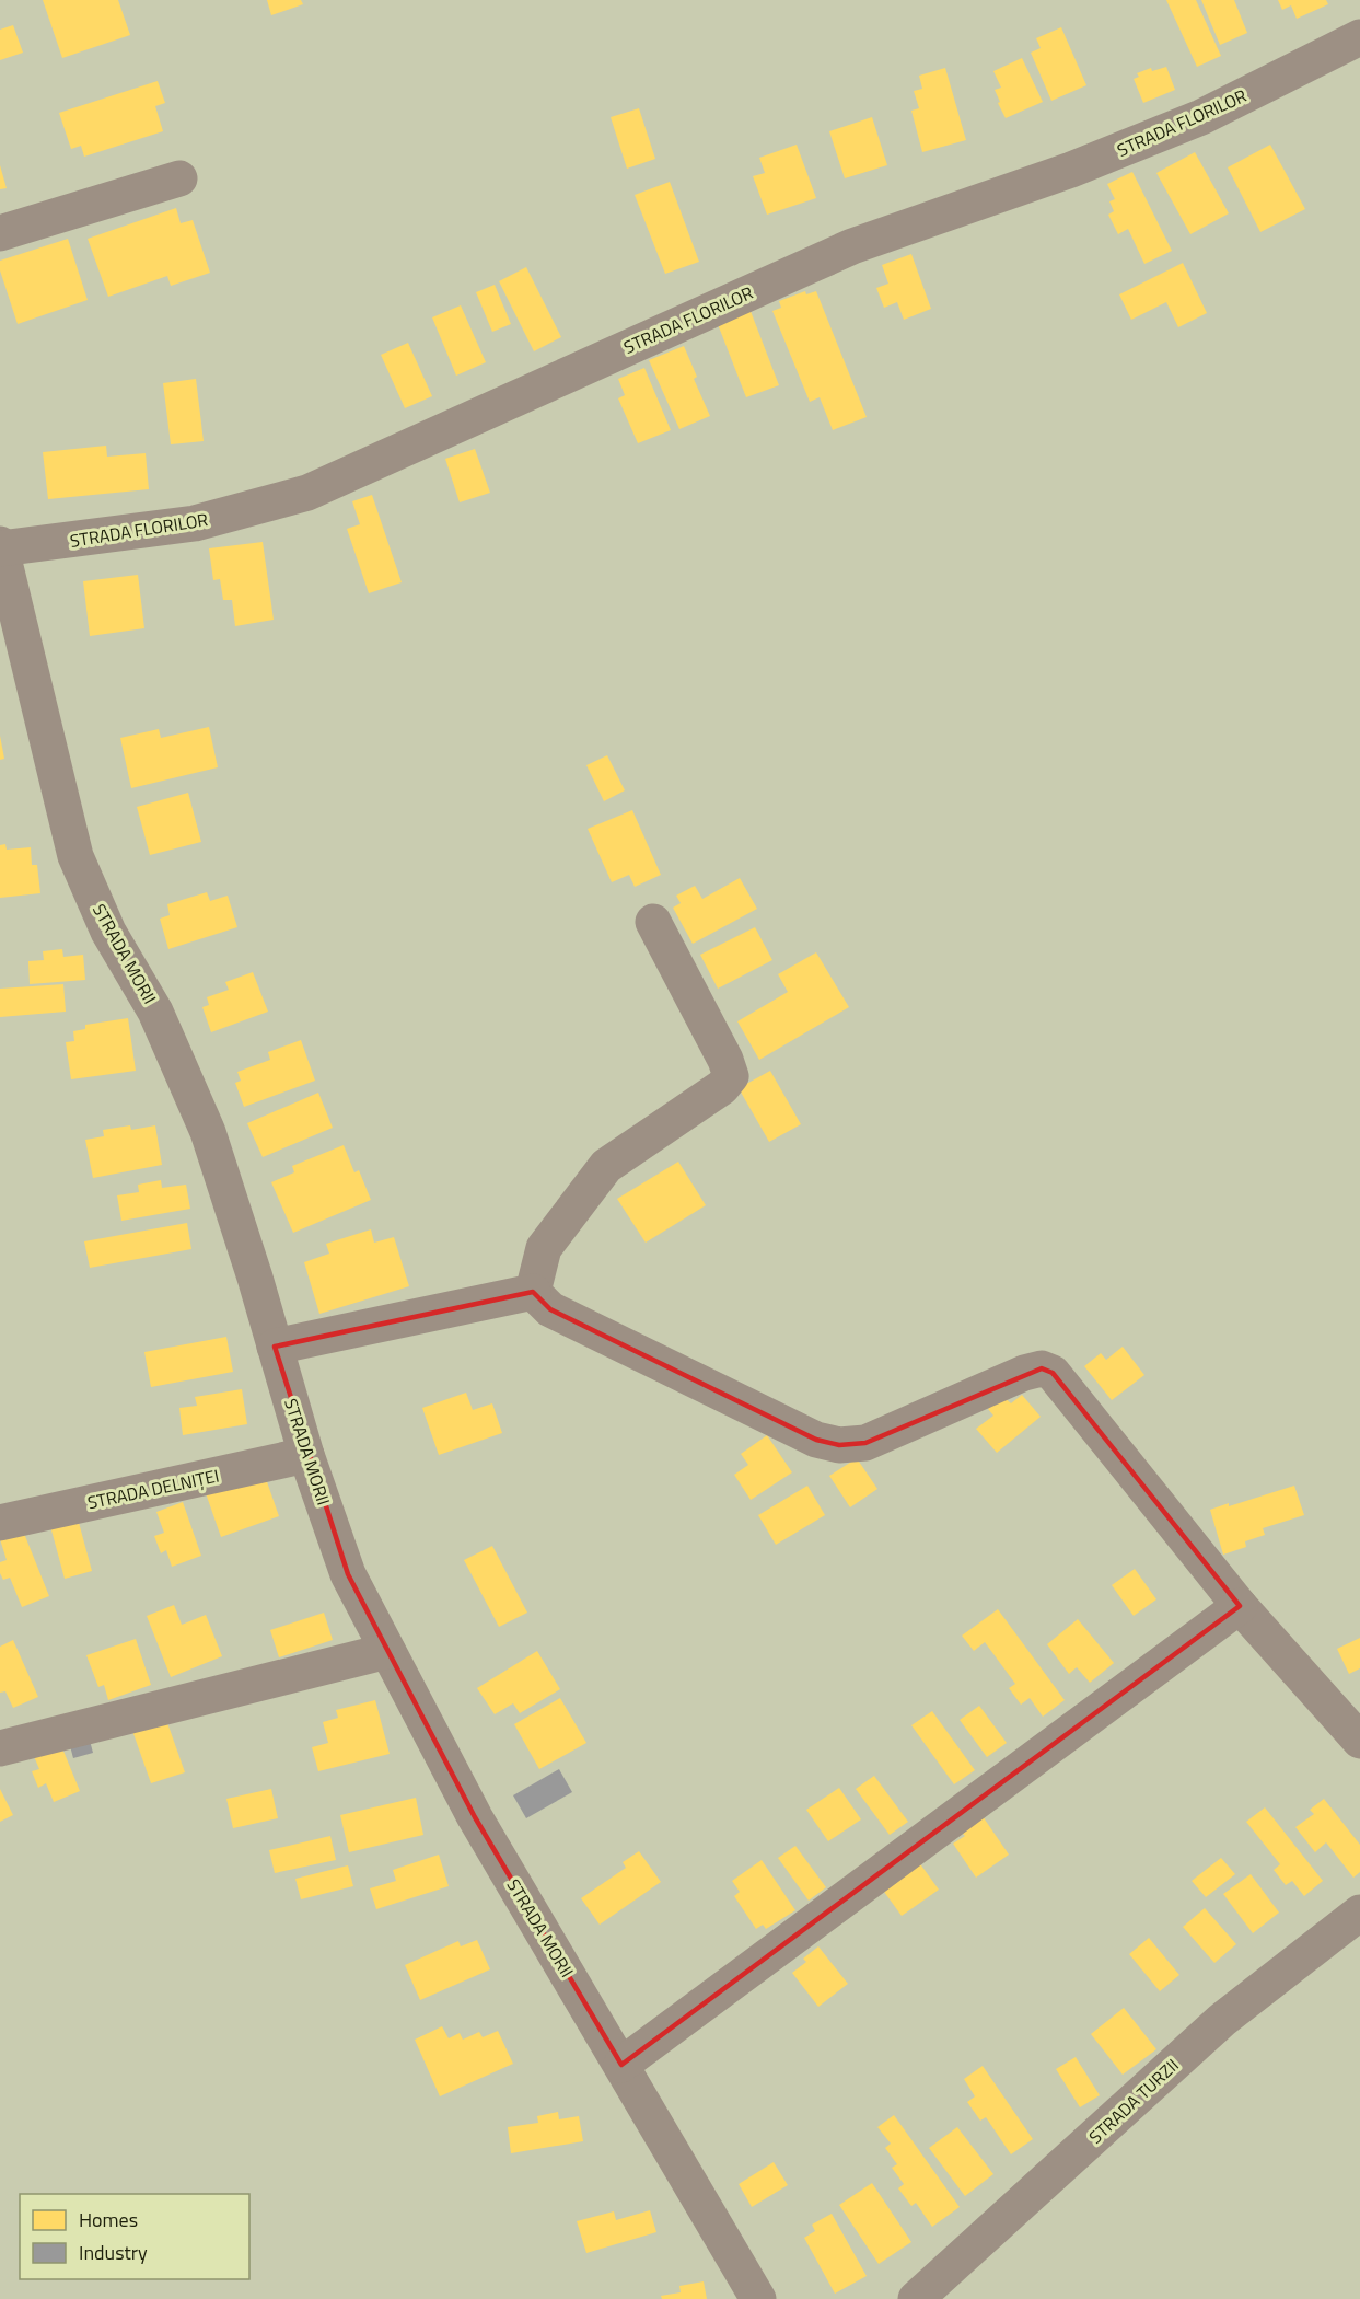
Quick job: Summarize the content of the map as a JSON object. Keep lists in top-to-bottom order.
{
  "streets": {
    "street": [
      "STRADA FLORILOR",
      "STRADA MORII",
      "STRADA DELNIȚEI",
      "STRADA TURZII"
    ]
  },
  "crossings": [
    ["STRADA FLORILOR", "STRADA MORII"],
    ["STRADA MORII", "STRADA DELNIȚEI"]
  ],
  "legend": ["Homes", "Industry"]
}
